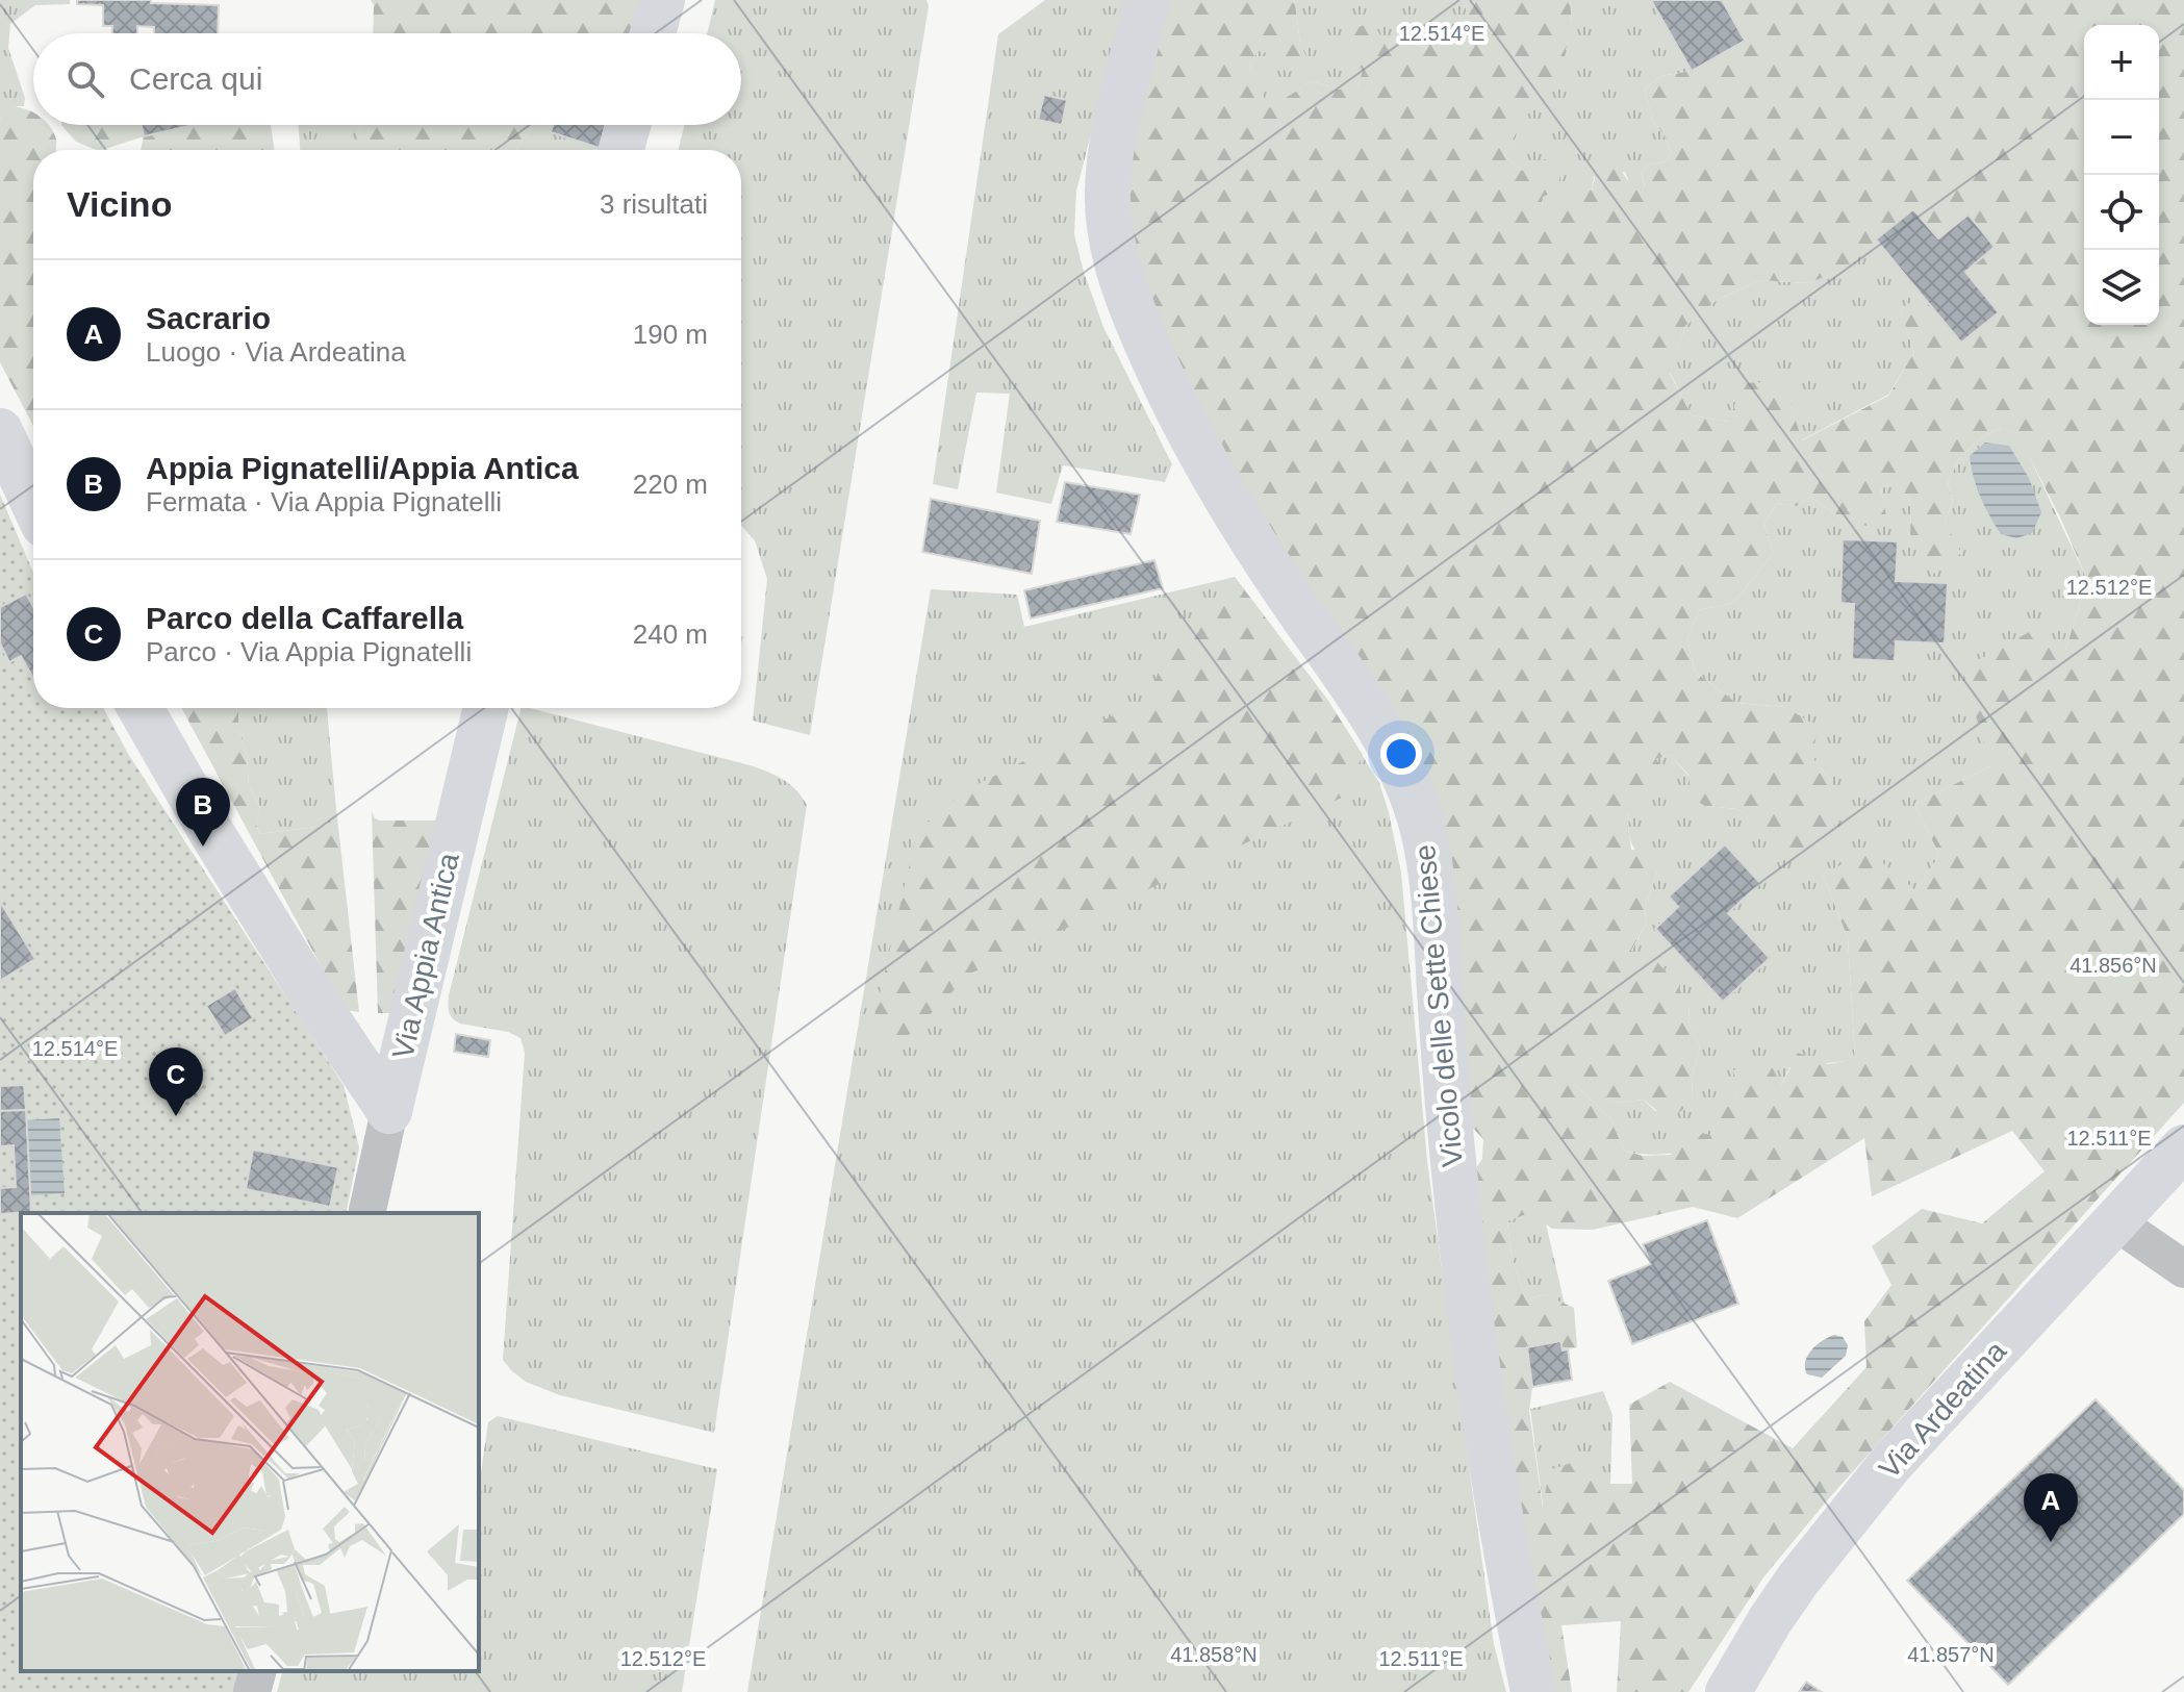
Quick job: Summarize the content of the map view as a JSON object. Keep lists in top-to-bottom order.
{
  "streets": {
    "main road": ["Via Appia Antica", "Vicolo delle Sette Chiese", "Via Ardeatina"]
  },
  "page": {
    "map_buttons": ["+", "−"],
    "search": "Cerca qui",
    "heading": ["Vicino", "3 risultati"],
    "list": [
      {
        "mark": "A",
        "name": "Sacrario",
        "note": "Luogo · Via Ardeatina",
        "value": "190 m"
      },
      {
        "mark": "B",
        "name": "Appia Pignatelli/Appia Antica",
        "note": "Fermata · Via Appia Pignatelli",
        "value": "220 m"
      },
      {
        "mark": "C",
        "name": "Parco della Caffarella",
        "note": "Parco · Via Appia Pignatelli",
        "value": "240 m"
      }
    ],
    "pins": ["B", "C", "A"]
  },
  "coordinates": [
    "12.514°E",
    "12.512°E",
    "41.856°N",
    "12.511°E",
    "41.858°N",
    "41.857°N"
  ]
}
